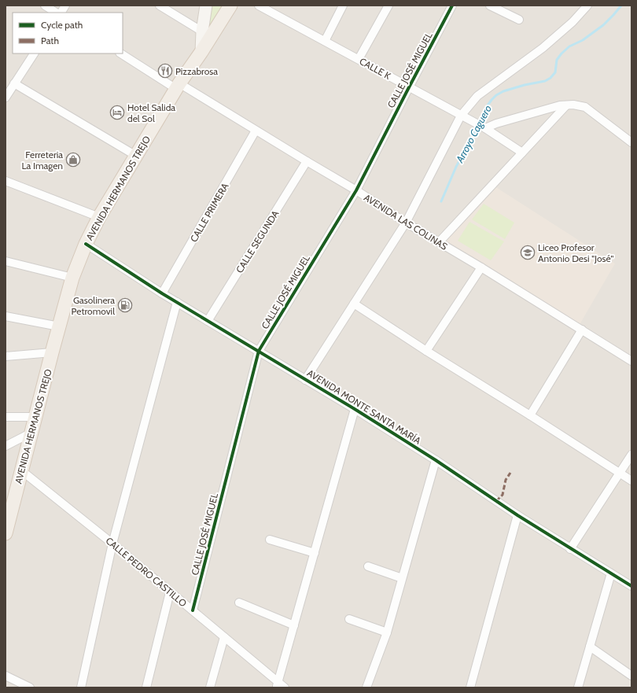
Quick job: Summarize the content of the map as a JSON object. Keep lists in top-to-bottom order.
{
  "streets": {
    "main road": ["AVENIDA HERMANOS TREJO"],
    "street": [
      "CALLE K",
      "CALLE JOSÉ MIGUEL",
      "CALLE PRIMERA",
      "AVENIDA LAS COLINAS",
      "CALLE SEGUNDA",
      "AVENIDA MONTE SANTA MARÍA",
      "CALLE PEDRO CASTILLO"
    ]
  },
  "crossings": [
    ["CALLE K", "CALLE JOSÉ MIGUEL"],
    ["CALLE JOSÉ MIGUEL", "AVENIDA LAS COLINAS"],
    ["CALLE JOSÉ MIGUEL", "AVENIDA MONTE SANTA MARÍA"],
    ["CALLE JOSÉ MIGUEL", "CALLE PEDRO CASTILLO"],
    ["AVENIDA HERMANOS TREJO", "AVENIDA LAS COLINAS"],
    ["AVENIDA HERMANOS TREJO", "AVENIDA MONTE SANTA MARÍA"],
    ["AVENIDA HERMANOS TREJO", "CALLE PEDRO CASTILLO"],
    ["CALLE PRIMERA", "AVENIDA LAS COLINAS"],
    ["CALLE PRIMERA", "AVENIDA MONTE SANTA MARÍA"],
    ["AVENIDA LAS COLINAS", "CALLE SEGUNDA"],
    ["CALLE SEGUNDA", "AVENIDA MONTE SANTA MARÍA"]
  ],
  "water": ["Arroyo Caguero"],
  "places": {
    "restaurant": ["Pizzabrosa"],
    "hotel": ["Hotel Salida del Sol"],
    "shop": ["Ferreteria La Imagen"],
    "school or university": ["Liceo Profesor Antonio Desi \"José\""],
    "fuel station": ["Gasolinera Petromovil"]
  },
  "legend": ["Cycle path", "Path"]
}
